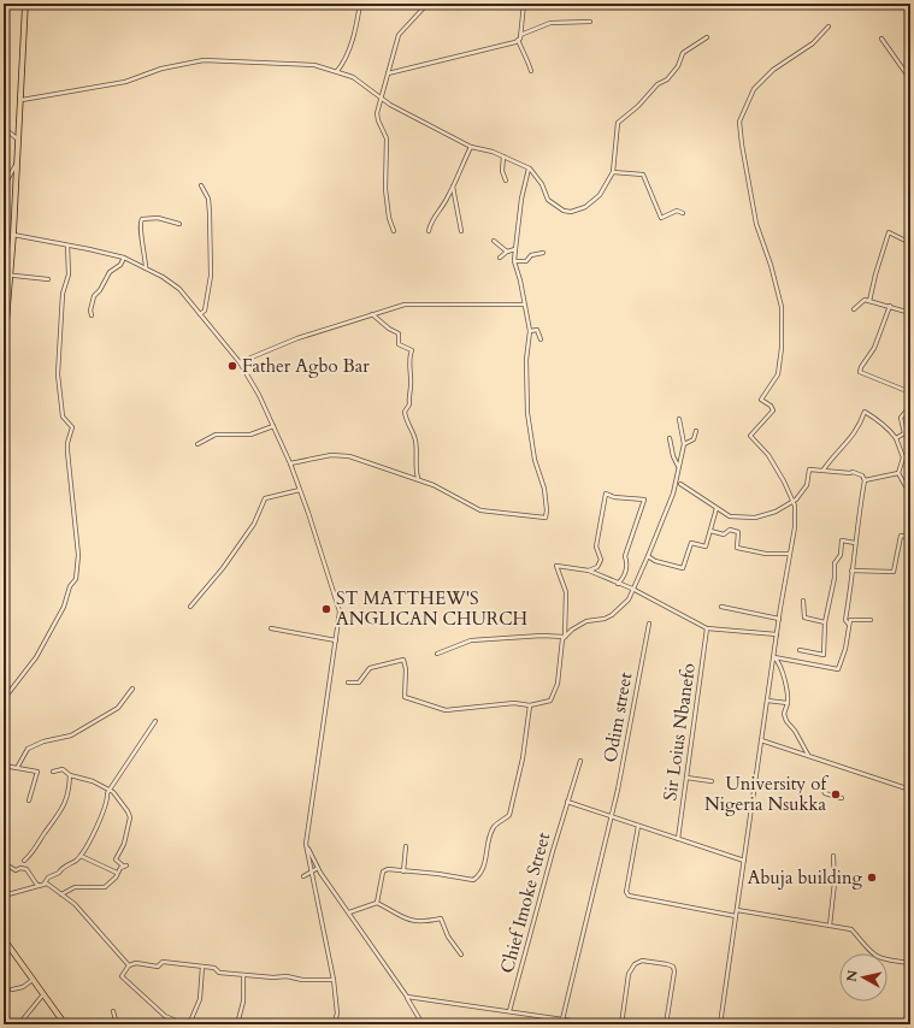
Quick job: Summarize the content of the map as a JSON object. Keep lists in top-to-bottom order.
{
  "streets": {
    "street": ["Odim street", "Sir Loius Nbanefo", "Chief Imoke Street"]
  },
  "places": [
    "Father Agbo Bar",
    "ST MATTHEW'S ANGLICAN CHURCH",
    "University of Nigeria Nsukka",
    "Abuja building"
  ],
  "north": "left"
}
